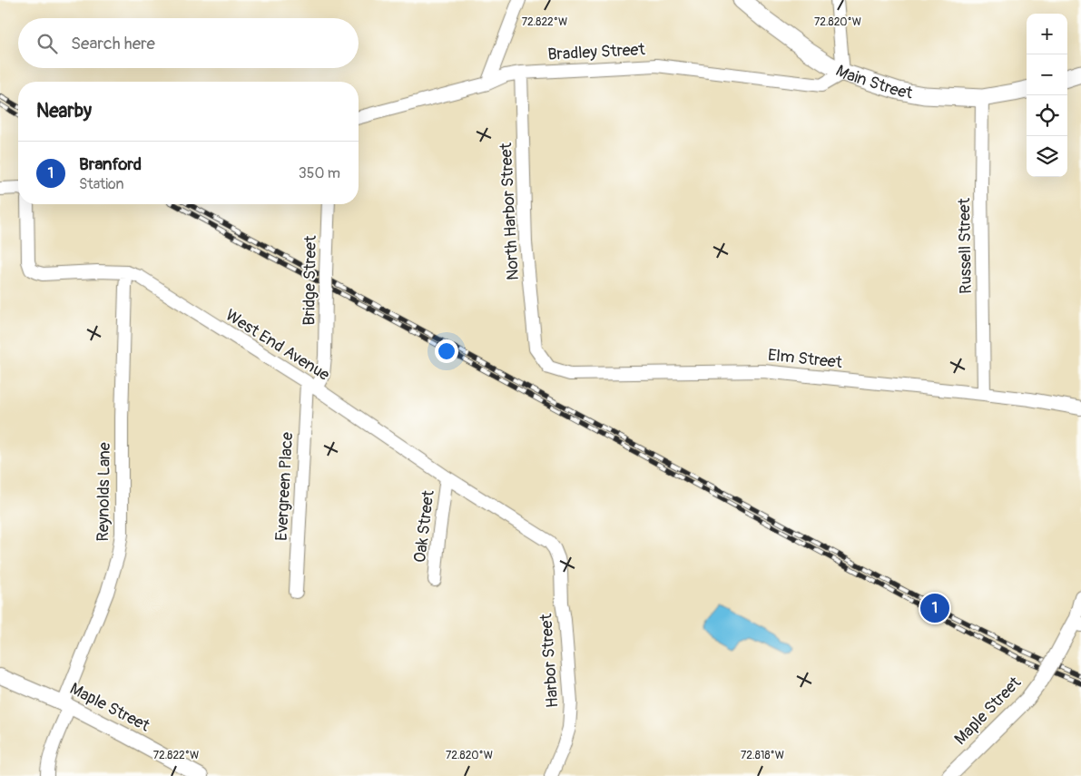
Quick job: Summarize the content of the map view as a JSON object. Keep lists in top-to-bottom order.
{
  "streets": {
    "main road": ["Main Street"],
    "street": [
      "Bradley Street",
      "North Harbor Street",
      "Russell Street",
      "Bridge Street",
      "West End Avenue",
      "Elm Street",
      "Evergreen Place",
      "Reynolds Lane",
      "Oak Street",
      "Harbor Street",
      "Maple Street"
    ]
  },
  "crossings": [
    ["Bradley Street", "Main Street"],
    ["Bradley Street", "North Harbor Street"],
    ["Main Street", "Russell Street"],
    ["North Harbor Street", "Elm Street"],
    ["Russell Street", "Elm Street"],
    ["Bridge Street", "West End Avenue"],
    ["Bridge Street", "Evergreen Place"],
    ["West End Avenue", "Evergreen Place"],
    ["West End Avenue", "Reynolds Lane"],
    ["West End Avenue", "Oak Street"],
    ["West End Avenue", "Harbor Street"],
    ["Reynolds Lane", "Maple Street"]
  ],
  "page": {
    "map_buttons": ["+", "−"],
    "search": "Search here",
    "heading": "Nearby",
    "list": [
      {
        "mark": "1",
        "name": "Branford",
        "note": "Station",
        "value": "350 m"
      }
    ],
    "pins": "1"
  },
  "coordinates": ["72.822°W", "72.820°W", "72.818°W"]
}
